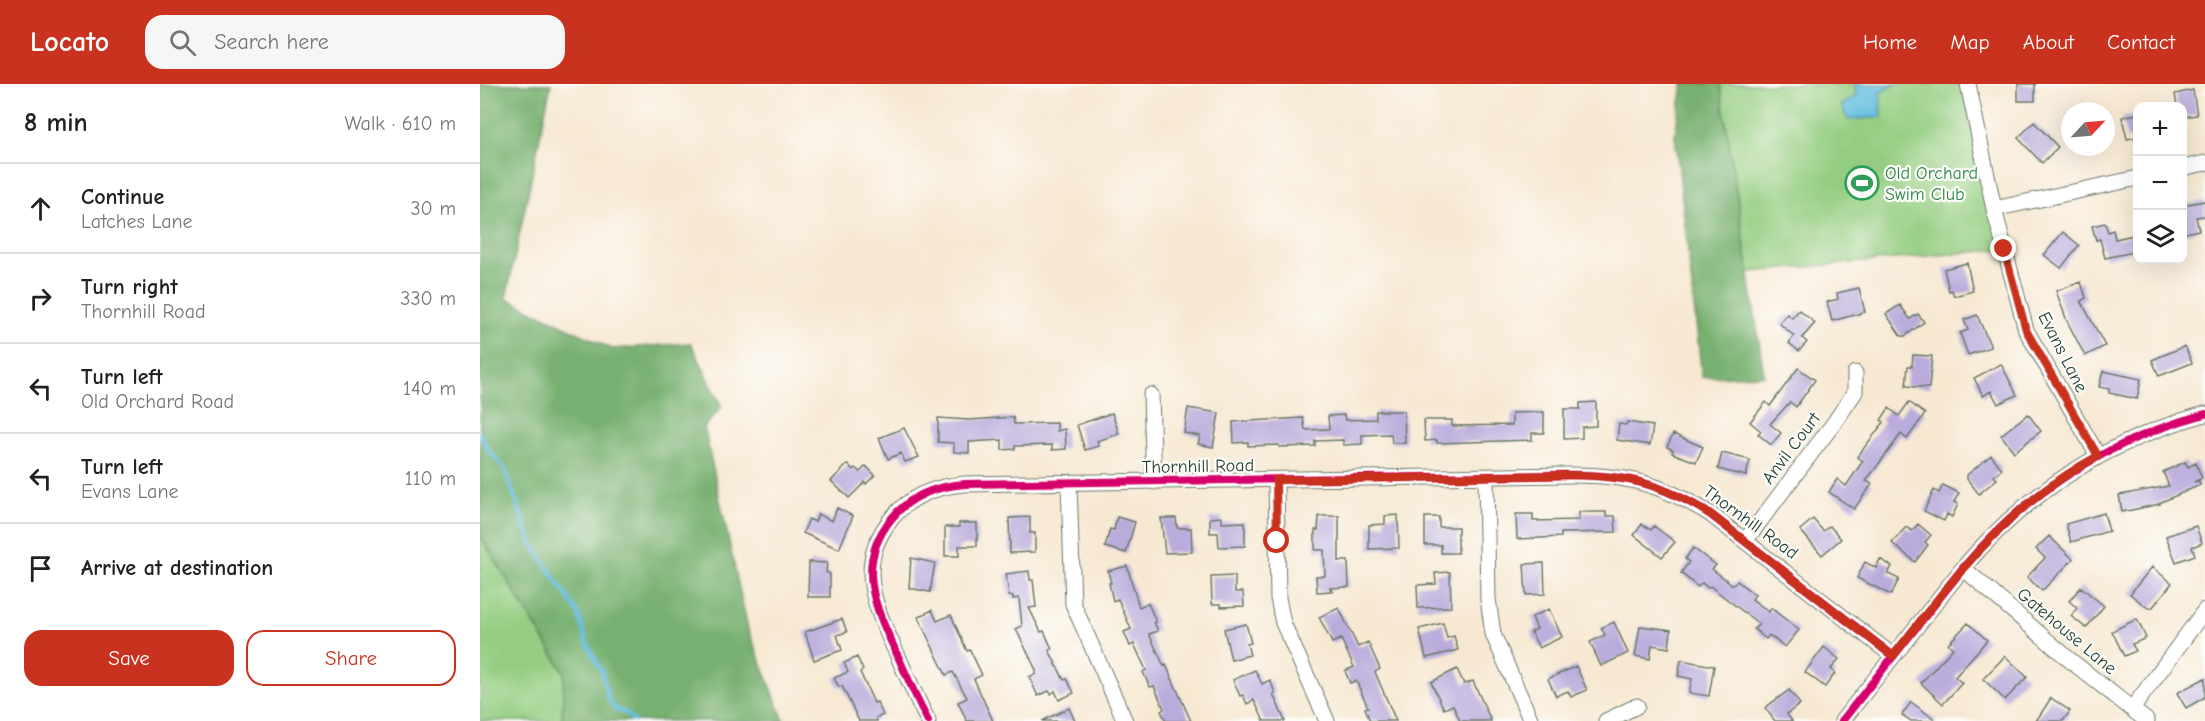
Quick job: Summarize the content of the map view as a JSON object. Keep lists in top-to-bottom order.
{
  "streets": {
    "street": [
      "Evans Lane",
      "Anvil Court",
      "Thornhill Road",
      "Gatehouse Lane"
    ]
  },
  "crossings": [
    ["Anvil Court", "Thornhill Road"]
  ],
  "places": {
    "sports": ["Old Orchard Swim Club"]
  },
  "north": "top right",
  "page": {
    "header": "Locato",
    "search": "Search here",
    "nav": [
      "Home",
      "Map",
      "About",
      "Contact"
    ],
    "heading": ["8 min", "Walk · 610 m"],
    "map_buttons": ["+", "−"],
    "list": [
      ["Continue", "Latches Lane", "30 m"],
      ["Turn right", "Thornhill Road", "330 m"],
      ["Turn left", "Old Orchard Road", "140 m"],
      ["Turn left", "Evans Lane", "110 m"],
      "Arrive at destination"
    ],
    "buttons": ["Save", "Share"]
  }
}
